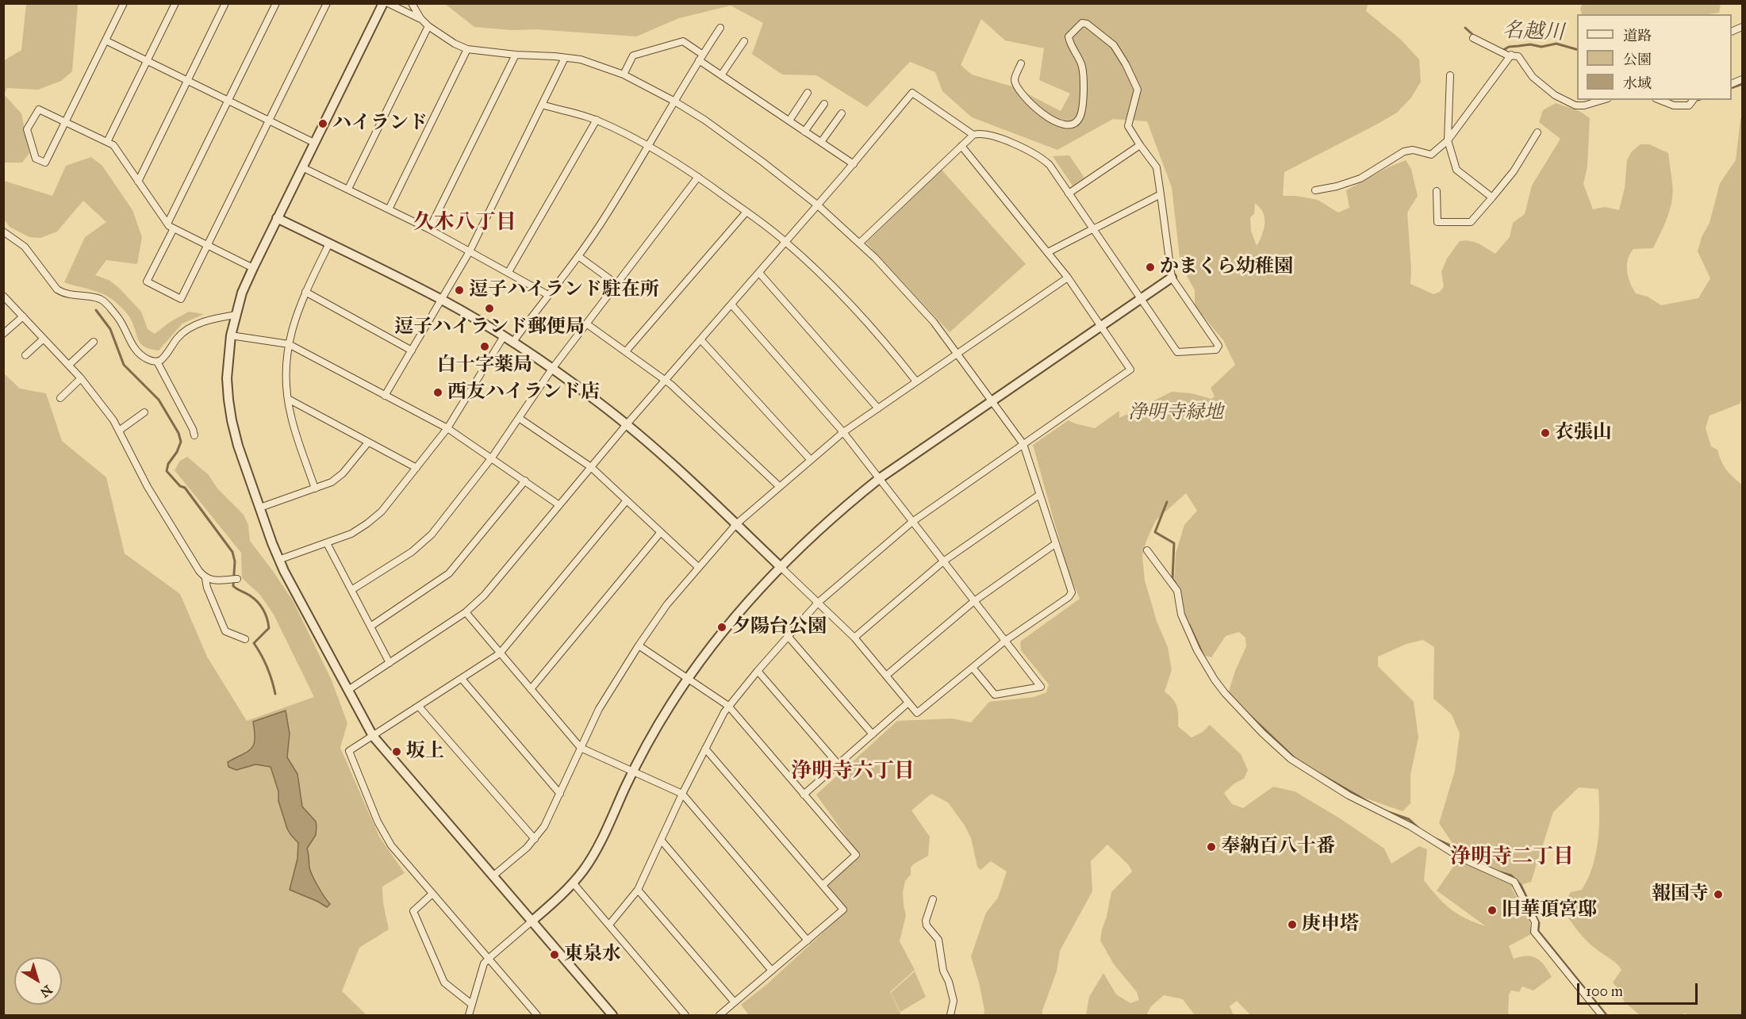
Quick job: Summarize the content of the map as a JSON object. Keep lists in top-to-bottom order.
{
  "districts": ["久木八丁目", "浄明寺六丁目", "浄明寺二丁目"],
  "water": ["名越川"],
  "parks": ["浄明寺緑地"],
  "places": [
    "ハイランド",
    "かまくら幼稚園",
    "逗子ハイランド駐在所",
    "逗子ハイランド郵便局",
    "白十字薬局",
    "西友ハイランド店",
    "衣張山",
    "夕陽台公園",
    "坂上",
    "奉納百八十番",
    "報国寺",
    "旧華頂宮邸",
    "庚申塔",
    "東泉水"
  ],
  "legend": ["道路", "公園", "水域"],
  "scale_bar": "100 m",
  "north": "bottom right"
}
